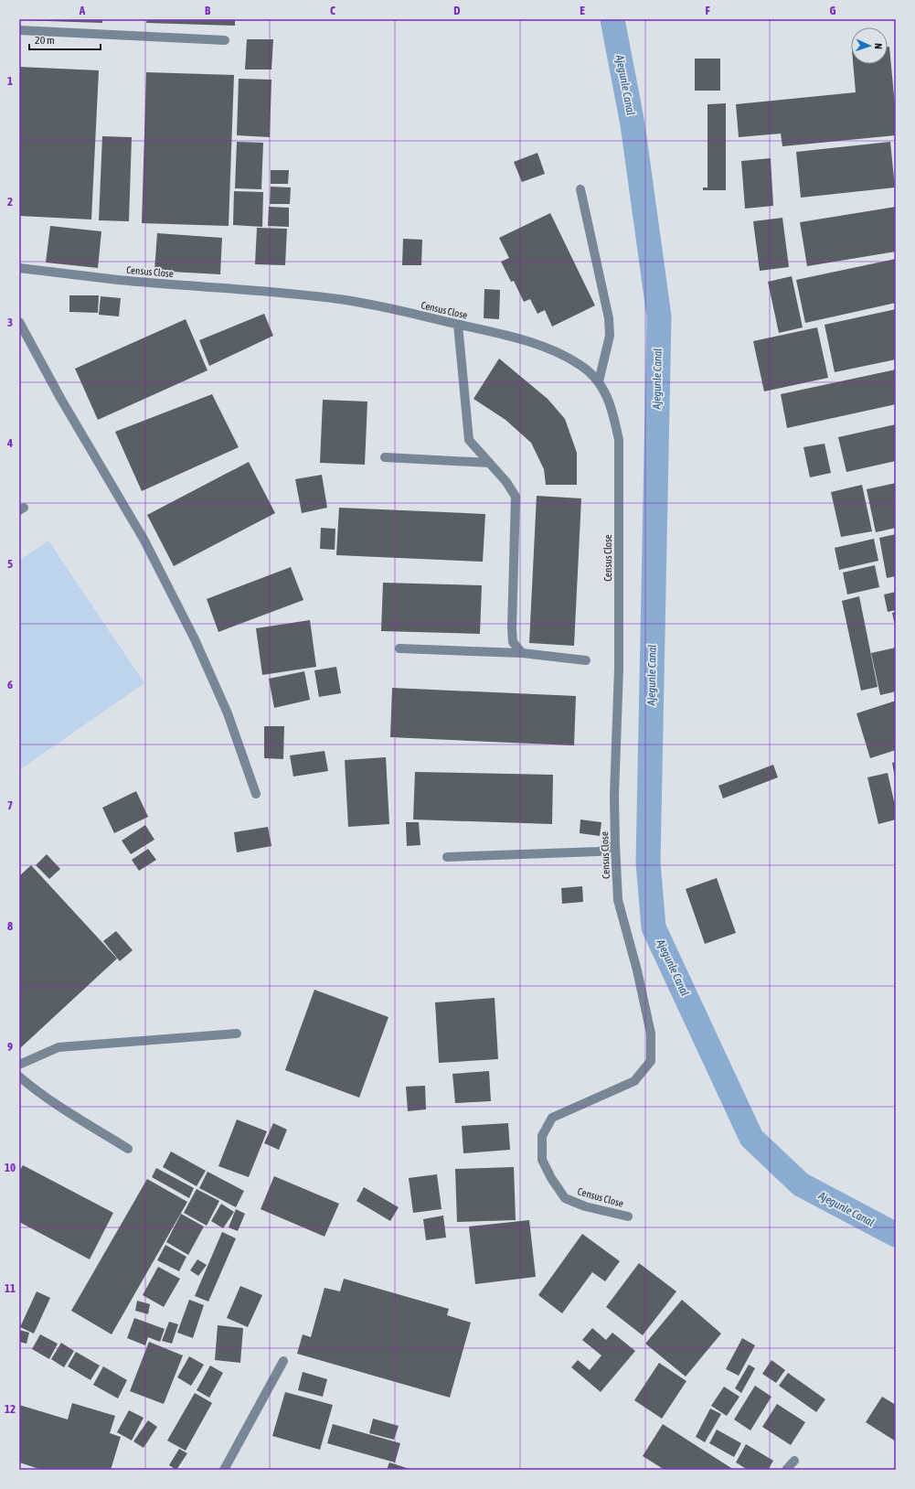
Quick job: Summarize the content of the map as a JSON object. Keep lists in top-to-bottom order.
{
  "streets": {
    "street": ["Census Close"]
  },
  "water": ["Ajegunle Canal"],
  "scale_bar": "20 m",
  "north": "right",
  "grid": {
    "columns": [
      "A",
      "B",
      "C",
      "D",
      "E",
      "F",
      "G"
    ],
    "rows": [
      "1",
      "2",
      "3",
      "4",
      "5",
      "6",
      "7",
      "8",
      "9",
      "10",
      "11",
      "12"
    ]
  }
}
